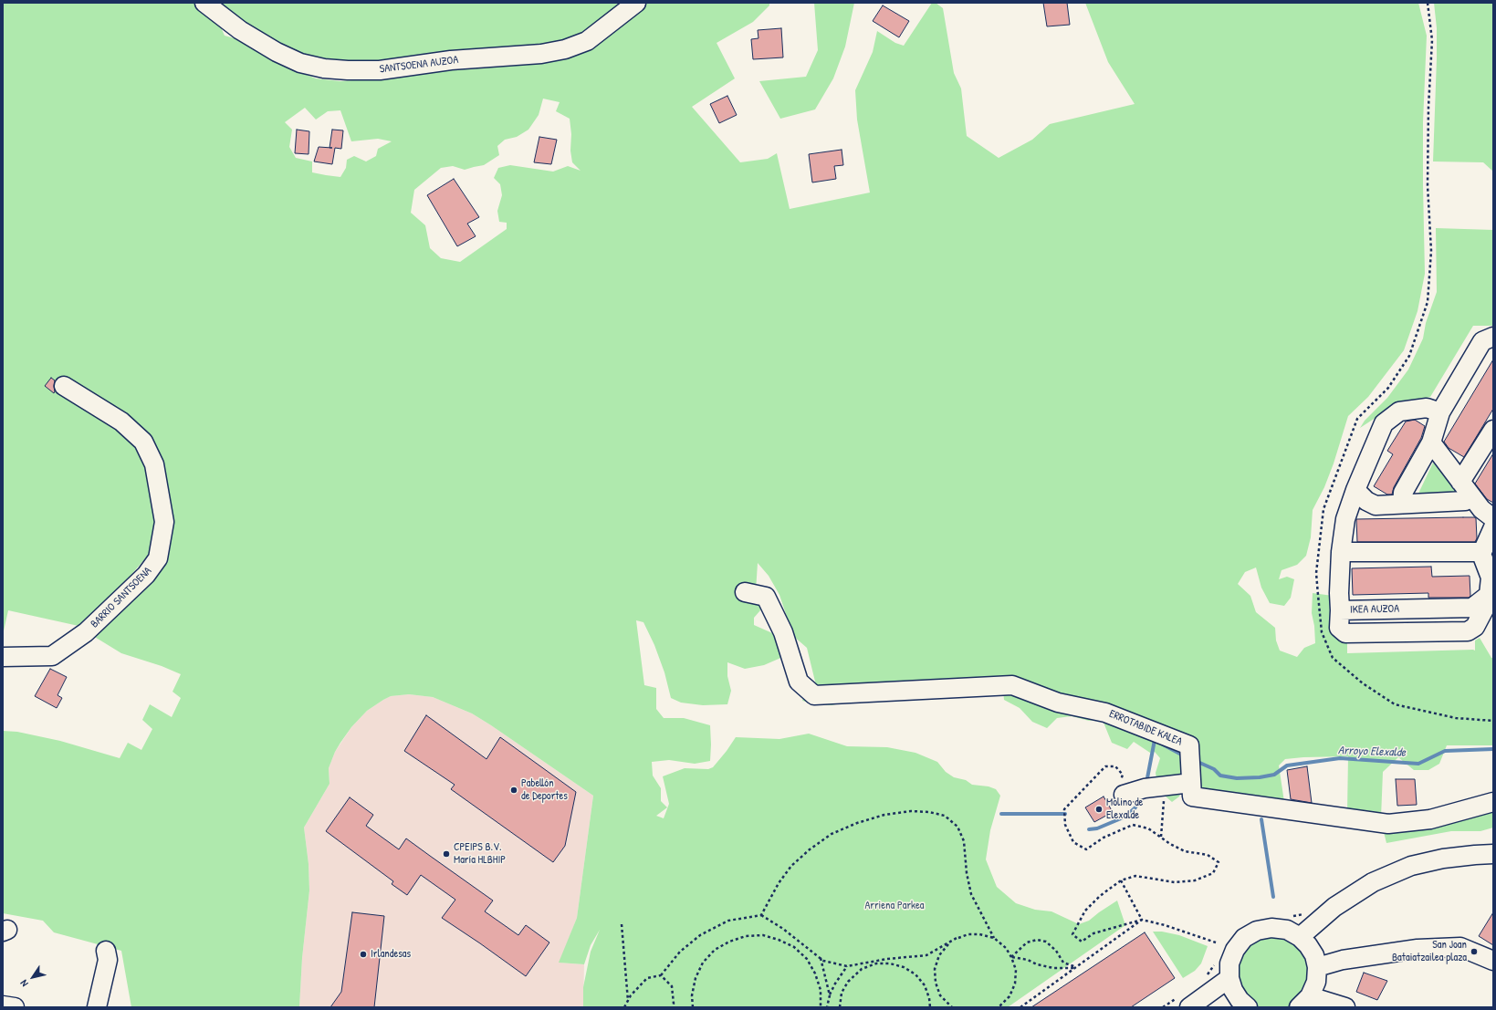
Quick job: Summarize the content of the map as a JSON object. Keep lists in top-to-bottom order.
{
  "streets": {
    "street": [
      "SANTSOENA AUZOA",
      "BARRIO SANTSOENA",
      "IKEA AUZOA",
      "ERROTABIDE KALEA"
    ]
  },
  "water": ["Arroyo Elexalde"],
  "parks": ["Arriena Parkea"],
  "places": [
    "Pabellón de Deportes",
    "Molino de Elexalde",
    "CPEIPS B.V. María HLBHIP",
    "San Joan Bataiatzailea plaza",
    "Irlandesas"
  ],
  "north": "bottom left"
}
